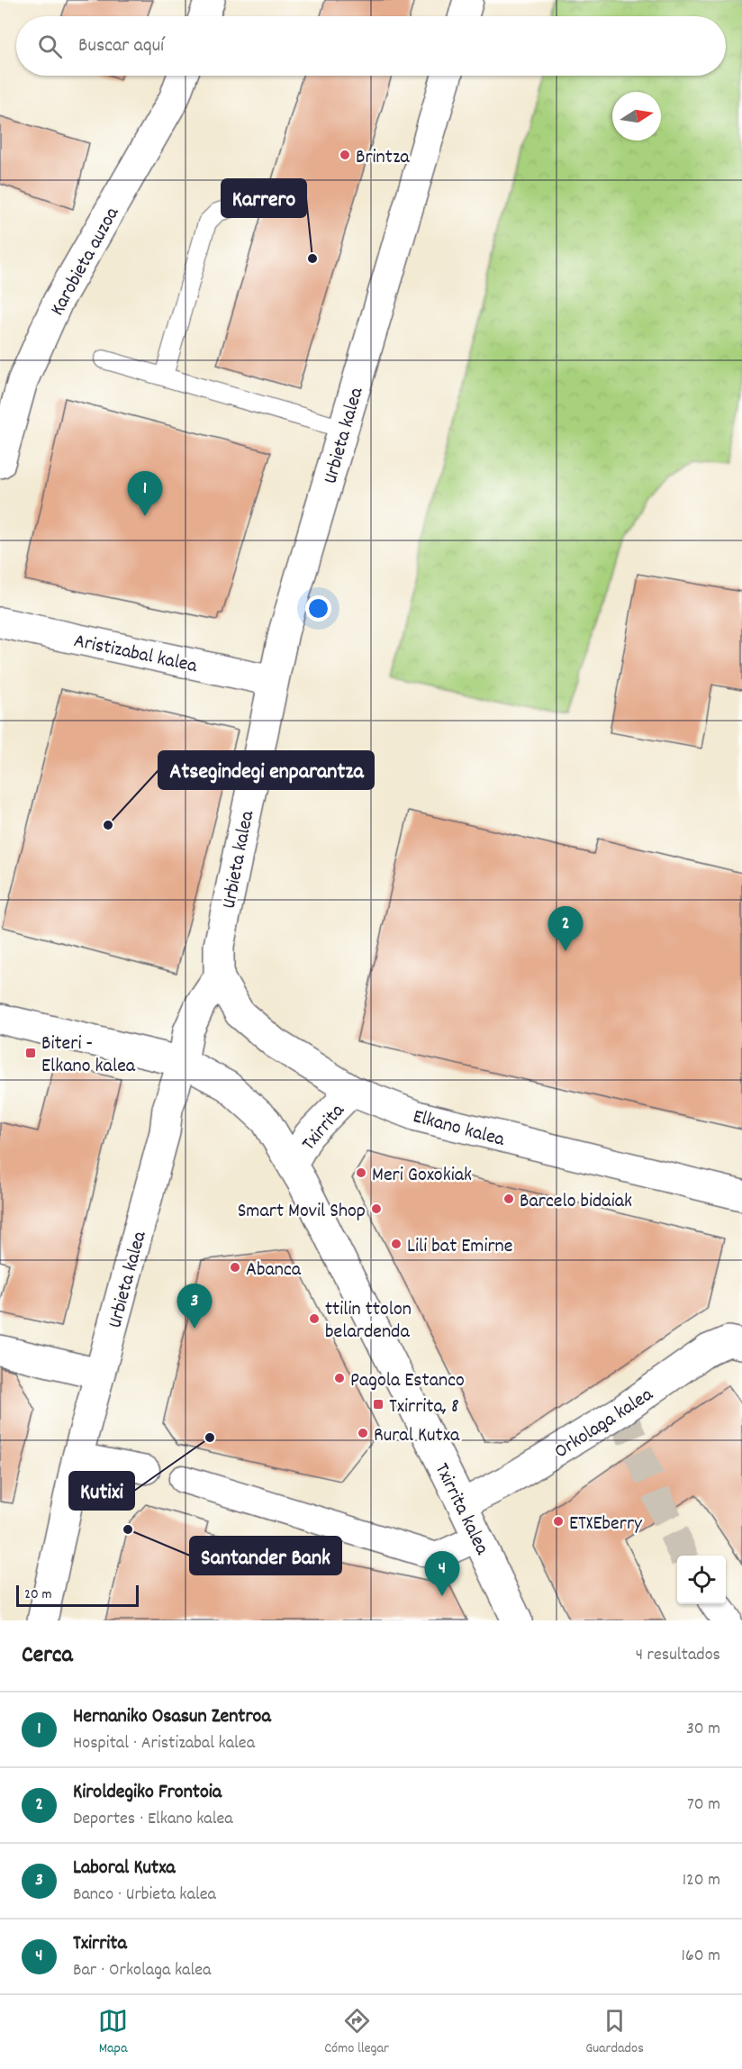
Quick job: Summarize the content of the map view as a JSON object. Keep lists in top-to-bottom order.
{
  "streets": {
    "street": [
      "Karobieta auzoa",
      "Urbieta kalea",
      "Aristizabal kalea",
      "Txirrita",
      "Elkano kalea",
      "Orkolaga kalea",
      "Txirrita kalea"
    ]
  },
  "crossings": [
    ["Urbieta kalea", "Aristizabal kalea"],
    ["Urbieta kalea", "Elkano kalea"],
    ["Txirrita", "Elkano kalea"],
    ["Txirrita", "Txirrita kalea"],
    ["Orkolaga kalea", "Txirrita kalea"]
  ],
  "places": {
    "other": [
      "Brintza",
      "Karrero",
      "Atsegindegi enparantza",
      "Meri Goxokiak",
      "Barcelo bidaiak",
      "Smart Movil Shop",
      "Lili bat Emirne",
      "Abanca",
      "ttilin ttolon belardenda",
      "Pagola Estanco",
      "Rural Kutxa",
      "Kutixi",
      "ETXEberry",
      "Santander Bank"
    ],
    "transit": ["Biteri - Elkano kalea", "Txirrita, 8"]
  },
  "scale_bar": "20 m",
  "north": "right",
  "page": {
    "search": "Buscar aquí",
    "pins": [
      "1",
      "2",
      "3",
      "4"
    ],
    "scale": "20 m",
    "heading": ["Cerca", "4 resultados"],
    "list": [
      {
        "mark": "1",
        "name": "Hernaniko Osasun Zentroa",
        "note": "Hospital · Aristizabal kalea",
        "value": "30 m"
      },
      {
        "mark": "2",
        "name": "Kiroldegiko Frontoia",
        "note": "Deportes · Elkano kalea",
        "value": "70 m"
      },
      {
        "mark": "3",
        "name": "Laboral Kutxa",
        "note": "Banco · Urbieta kalea",
        "value": "120 m"
      },
      {
        "mark": "4",
        "name": "Txirrita",
        "note": "Bar · Orkolaga kalea",
        "value": "160 m"
      }
    ],
    "nav": ["Mapa", "Cómo llegar", "Guardados"]
  }
}
